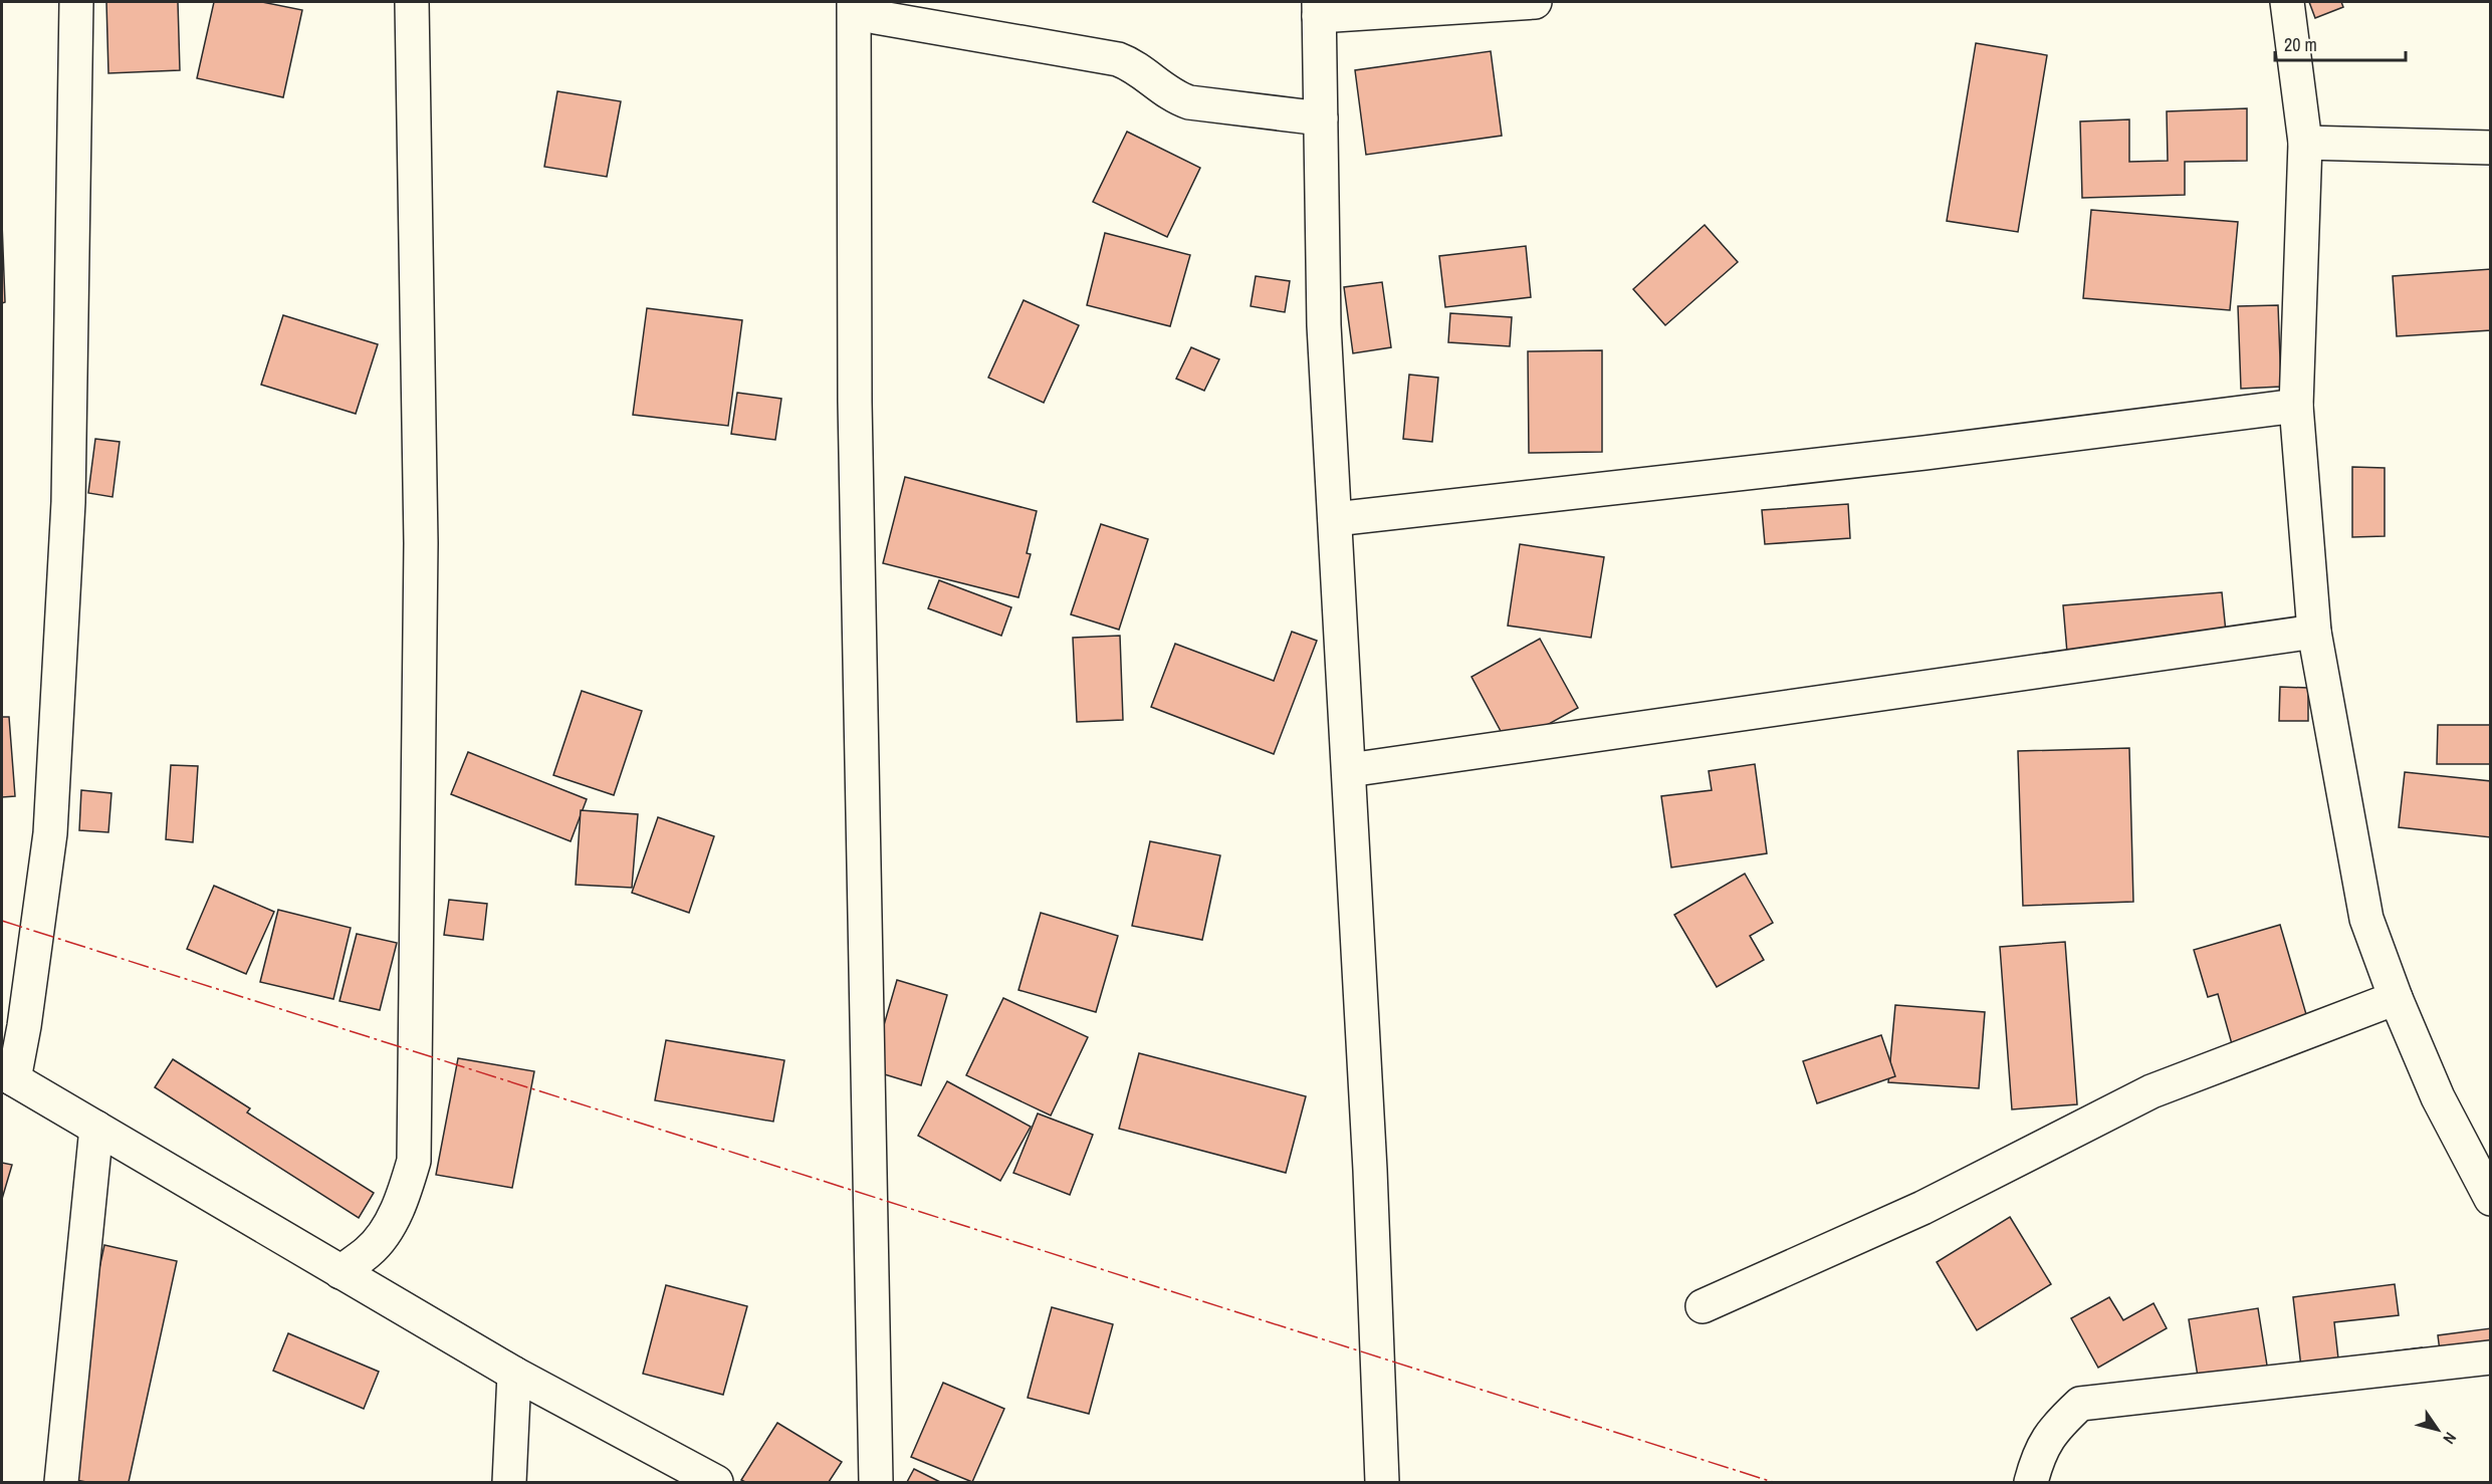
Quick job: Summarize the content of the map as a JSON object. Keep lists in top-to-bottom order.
{
  "scale_bar": "20 m",
  "north": "bottom right"
}
